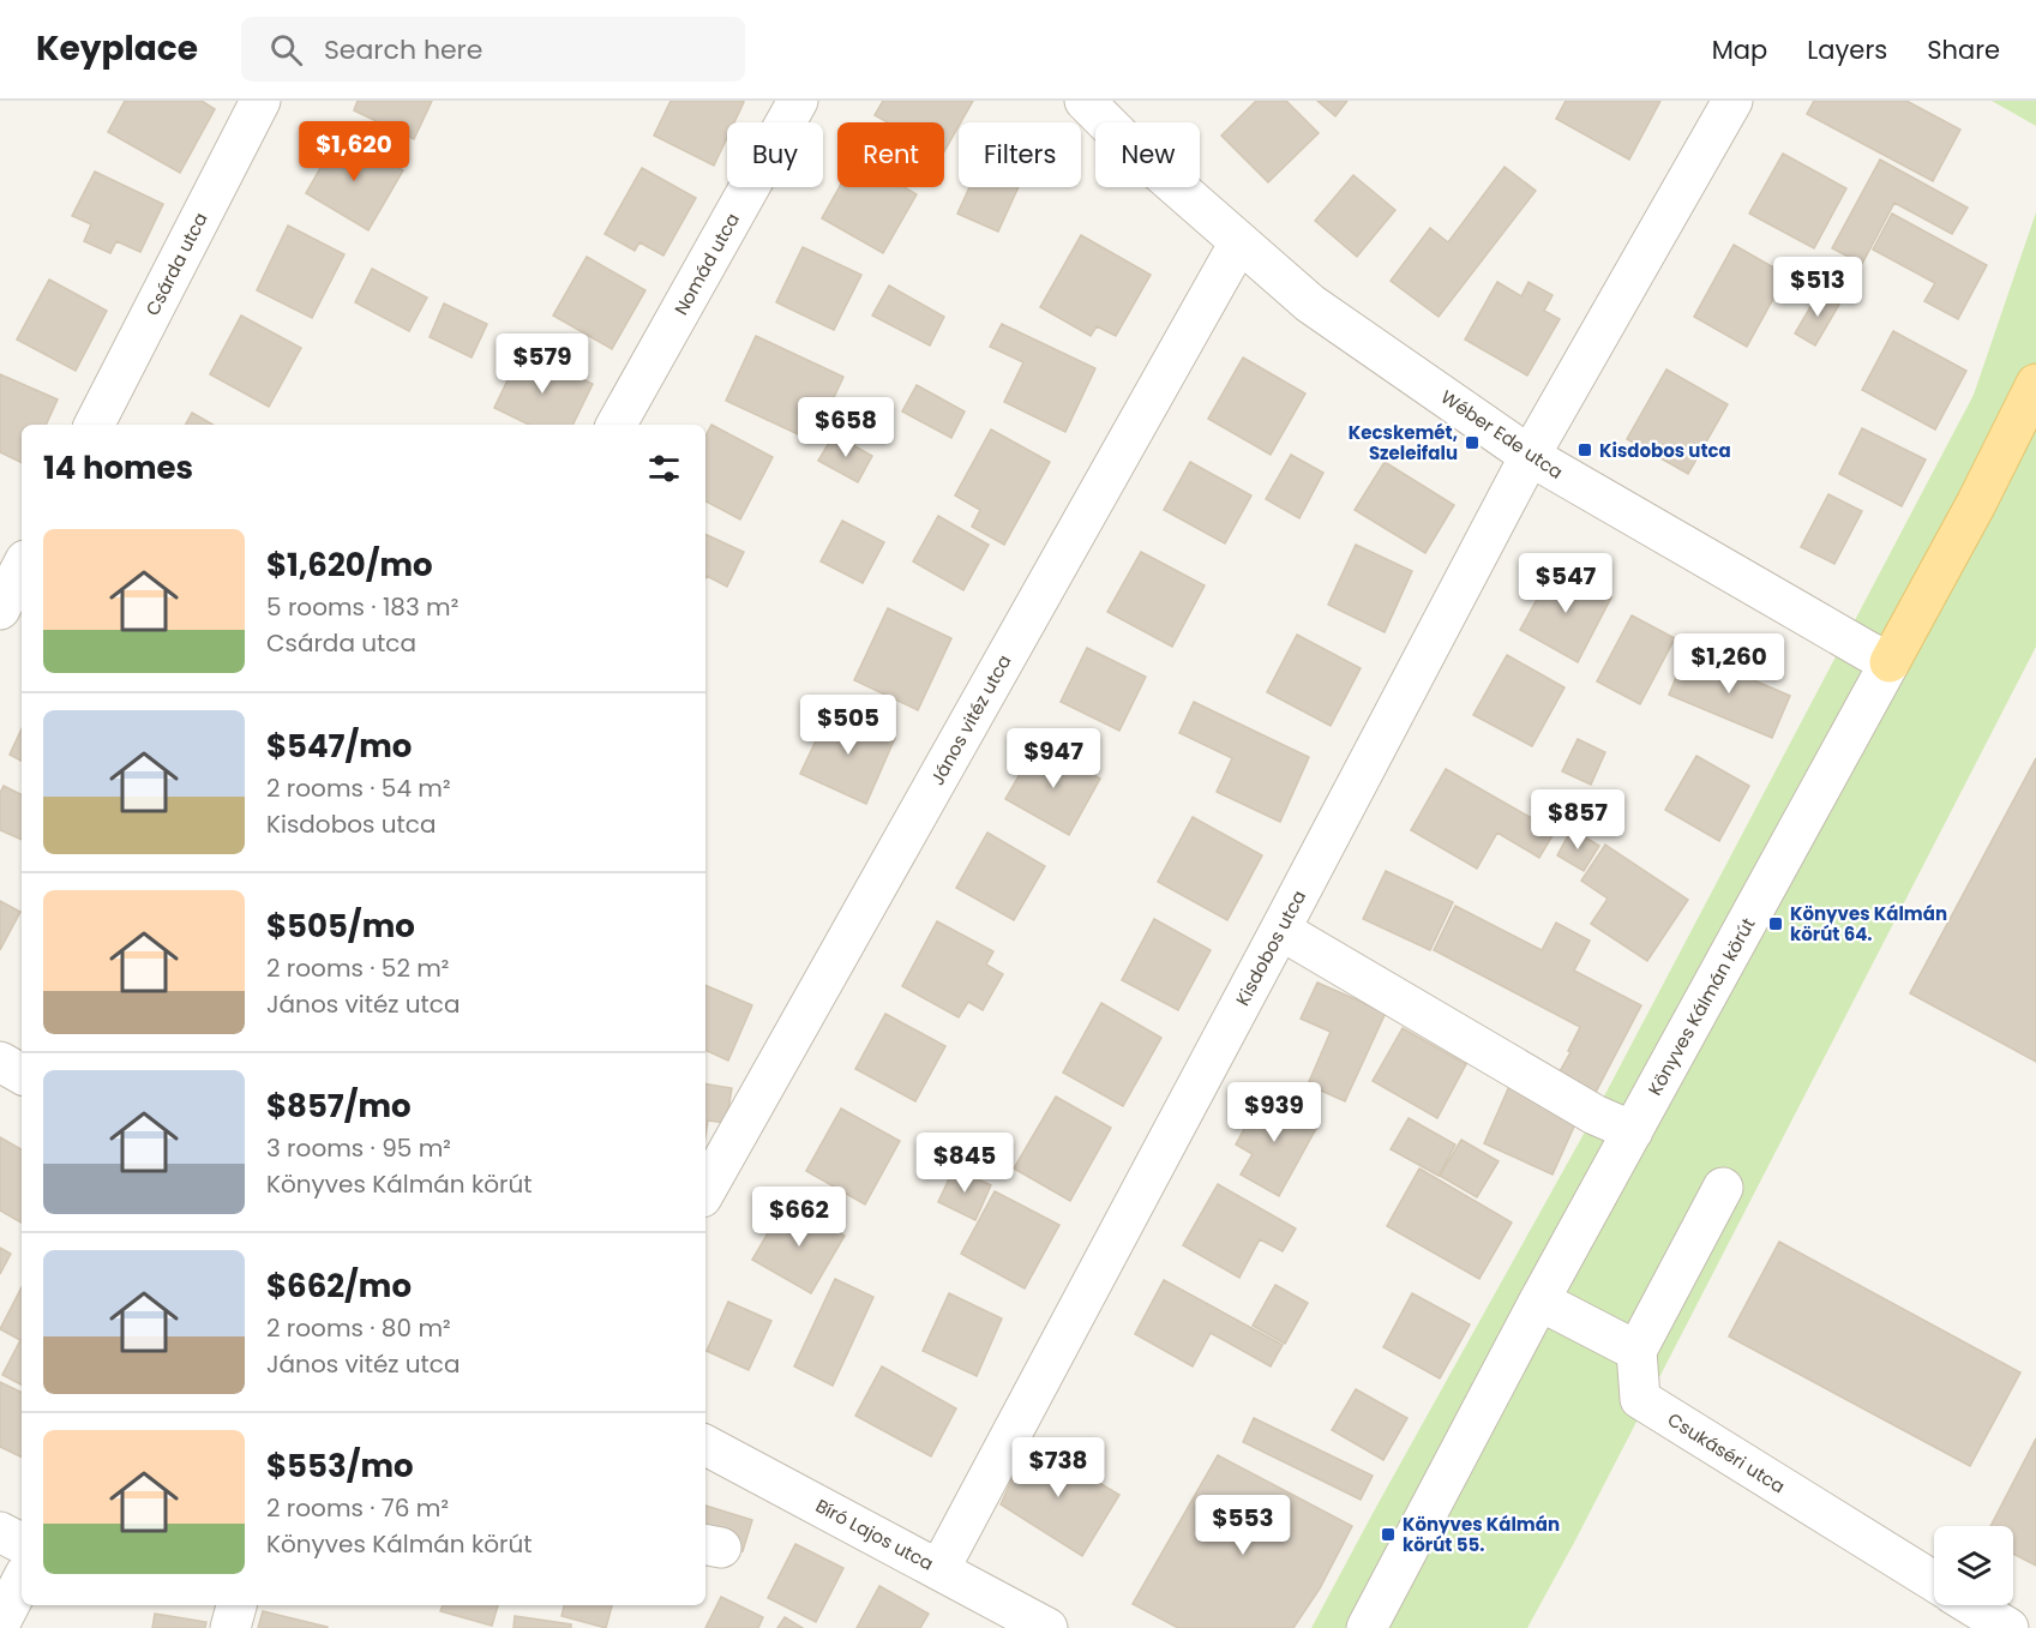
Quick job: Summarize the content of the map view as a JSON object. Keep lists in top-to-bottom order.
{
  "streets": {
    "main road": ["Könyves Kálmán körút"],
    "street": [
      "Csárda utca",
      "Nomád utca",
      "Wéber Ede utca",
      "János vitéz utca",
      "Kisdobos utca",
      "Csukáséri utca",
      "Bíró Lajos utca"
    ]
  },
  "crossings": [
    ["Wéber Ede utca", "János vitéz utca"],
    ["Wéber Ede utca", "Kisdobos utca"],
    ["Wéber Ede utca", "Könyves Kálmán körút"],
    ["Kisdobos utca", "Bíró Lajos utca"]
  ],
  "places": {
    "transit": [
      "Kecskemét, Szeleifalu",
      "Kisdobos utca",
      "Könyves Kálmán körút 64.",
      "Könyves Kálmán körút 55."
    ]
  },
  "page": {
    "header": "Keyplace",
    "search": "Search here",
    "nav": ["Map", "Layers", "Share"],
    "price": [
      "$1,620",
      "$513",
      "$579",
      "$658",
      "$547",
      "$1,260",
      "$505",
      "$947",
      "$857",
      "$939",
      "$845",
      "$662",
      "$738",
      "$553"
    ],
    "chip": [
      "Buy",
      "Rent",
      "Filters",
      "New"
    ],
    "heading": "14 homes",
    "list": [
      {
        "name": "$1,620/mo",
        "note": "5 rooms · 183 m² · Csárda utca"
      },
      {
        "name": "$547/mo",
        "note": "2 rooms · 54 m² · Kisdobos utca"
      },
      {
        "name": "$505/mo",
        "note": "2 rooms · 52 m² · János vitéz utca"
      },
      {
        "name": "$857/mo",
        "note": "3 rooms · 95 m² · Könyves Kálmán körút"
      },
      {
        "name": "$662/mo",
        "note": "2 rooms · 80 m² · János vitéz utca"
      },
      {
        "name": "$553/mo",
        "note": "2 rooms · 76 m² · Könyves Kálmán körút"
      }
    ]
  }
}
